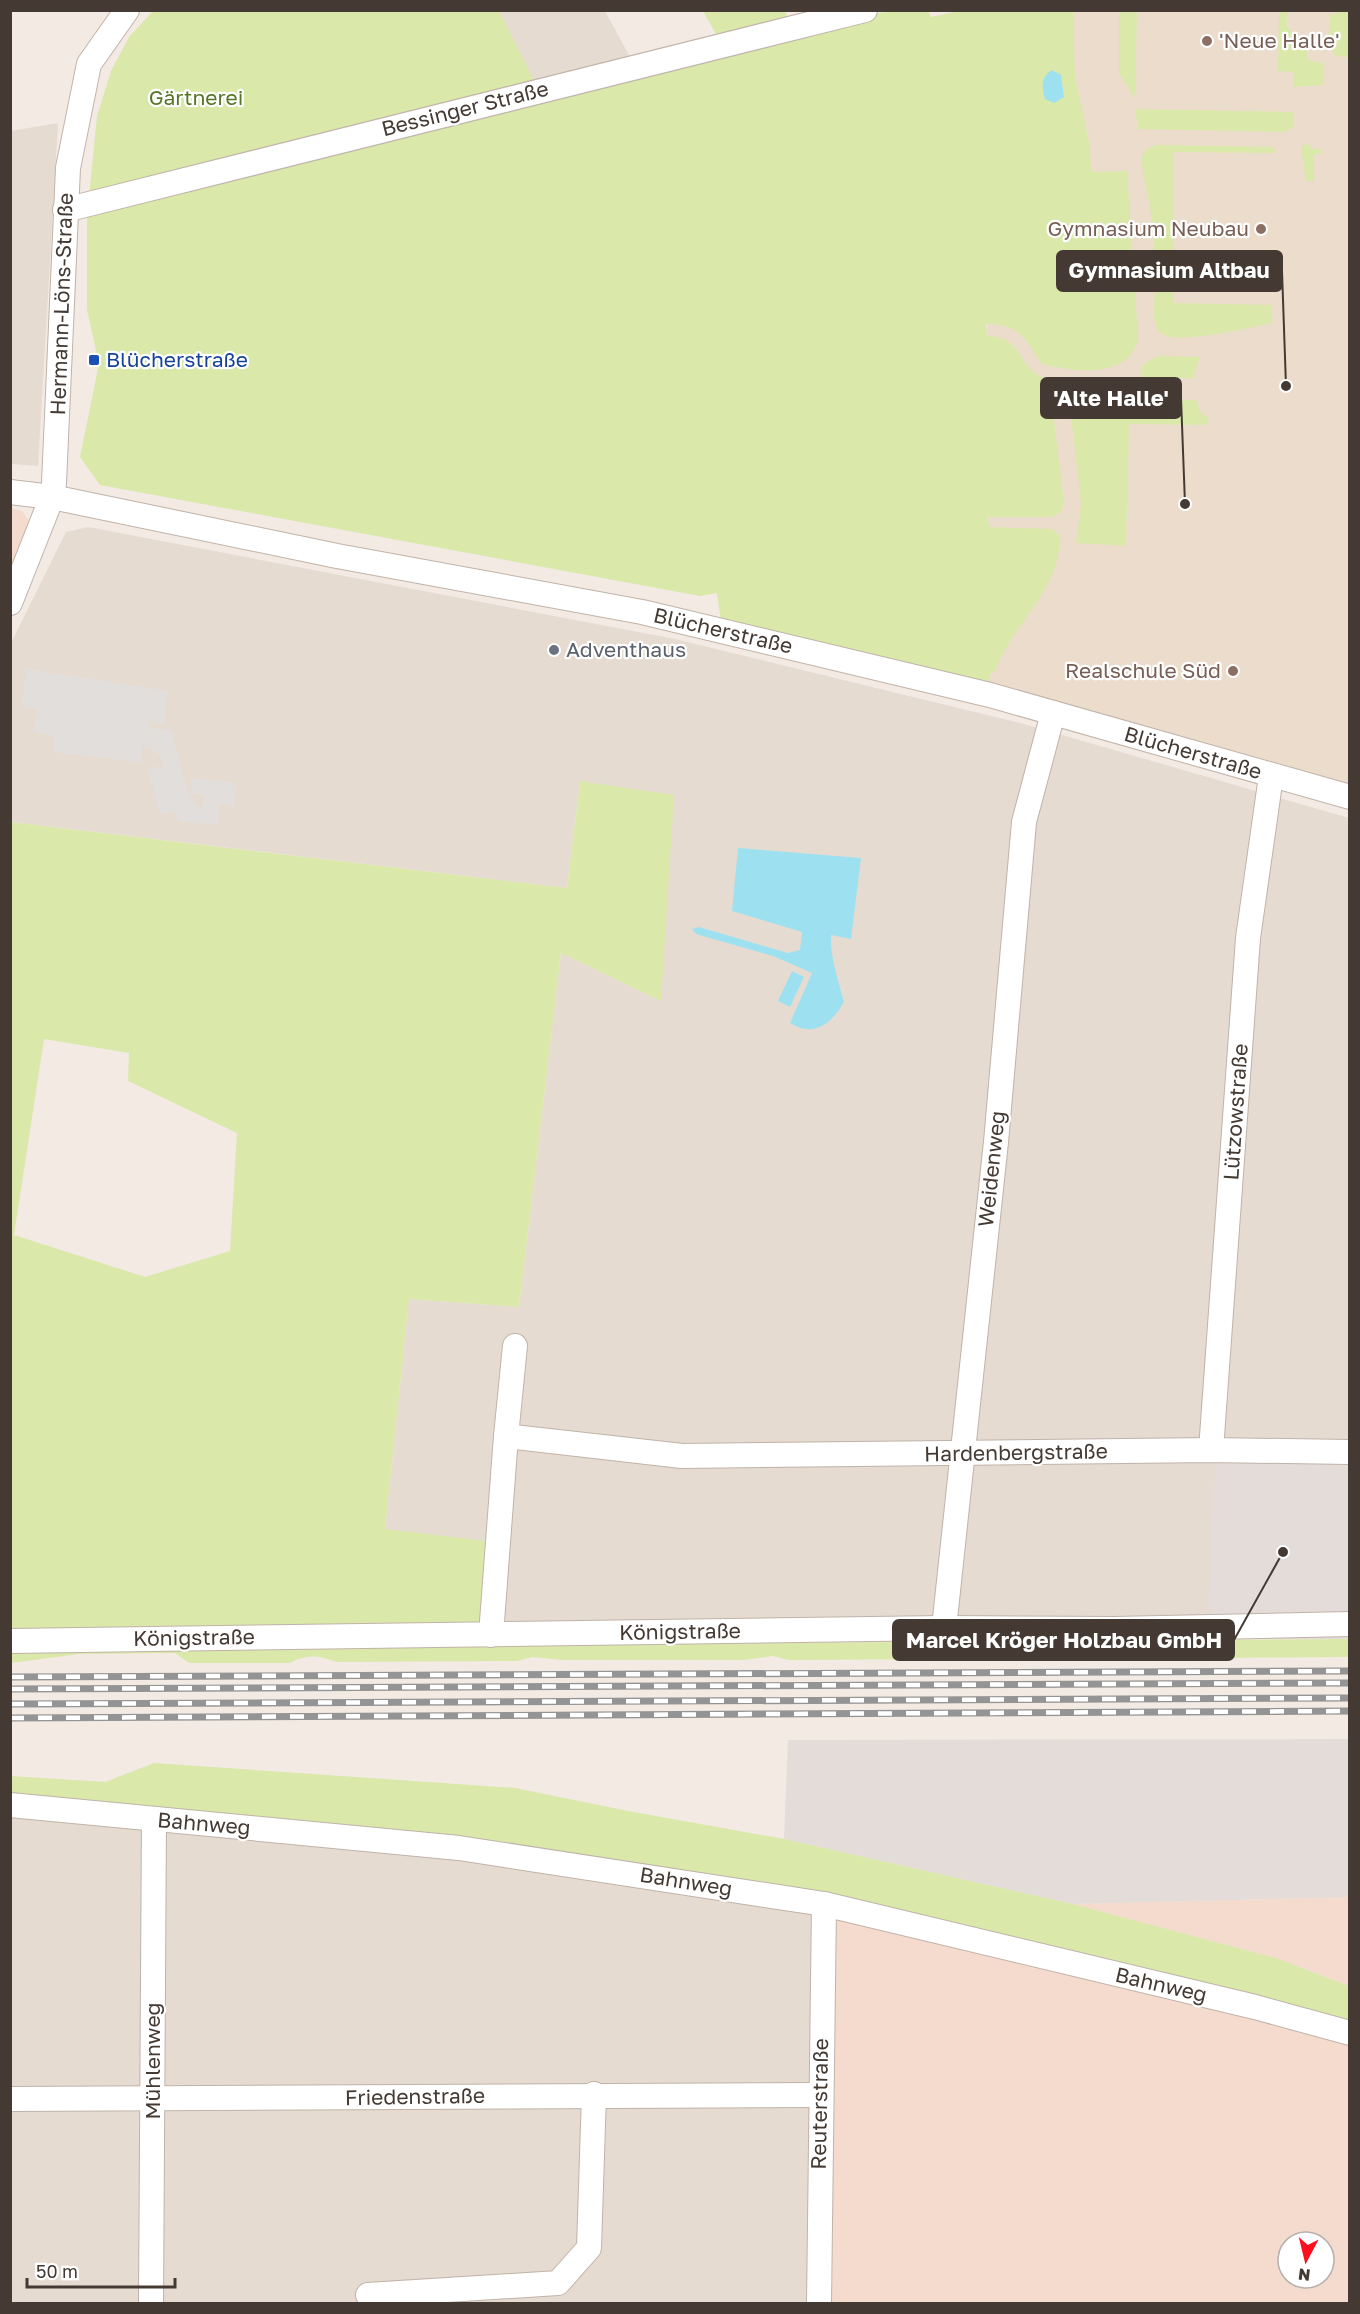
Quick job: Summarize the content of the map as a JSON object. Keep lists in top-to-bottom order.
{
  "streets": {
    "street": [
      "Bessinger Straße",
      "Hermann-Löns-Straße",
      "Blücherstraße",
      "Lützowstraße",
      "Weidenweg",
      "Hardenbergstraße",
      "Königstraße",
      "Bahnweg",
      "Mühlenweg",
      "Friedenstraße",
      "Reuterstraße"
    ]
  },
  "crossings": [
    ["Bessinger Straße", "Hermann-Löns-Straße"],
    ["Hermann-Löns-Straße", "Blücherstraße"],
    ["Blücherstraße", "Lützowstraße"],
    ["Blücherstraße", "Weidenweg"],
    ["Lützowstraße", "Hardenbergstraße"],
    ["Weidenweg", "Hardenbergstraße"],
    ["Weidenweg", "Königstraße"],
    ["Bahnweg", "Mühlenweg"],
    ["Bahnweg", "Reuterstraße"],
    ["Mühlenweg", "Friedenstraße"],
    ["Friedenstraße", "Reuterstraße"]
  ],
  "parks": ["Gärtnerei"],
  "places": {
    "other": [
      "'Neue Halle'",
      "Gymnasium Neubau",
      "Gymnasium Altbau",
      "'Alte Halle'",
      "Adventhaus",
      "Realschule Süd",
      "Marcel Kröger Holzbau GmbH"
    ],
    "transit": ["Blücherstraße"]
  },
  "scale_bar": "50 m",
  "north": "bottom"
}
